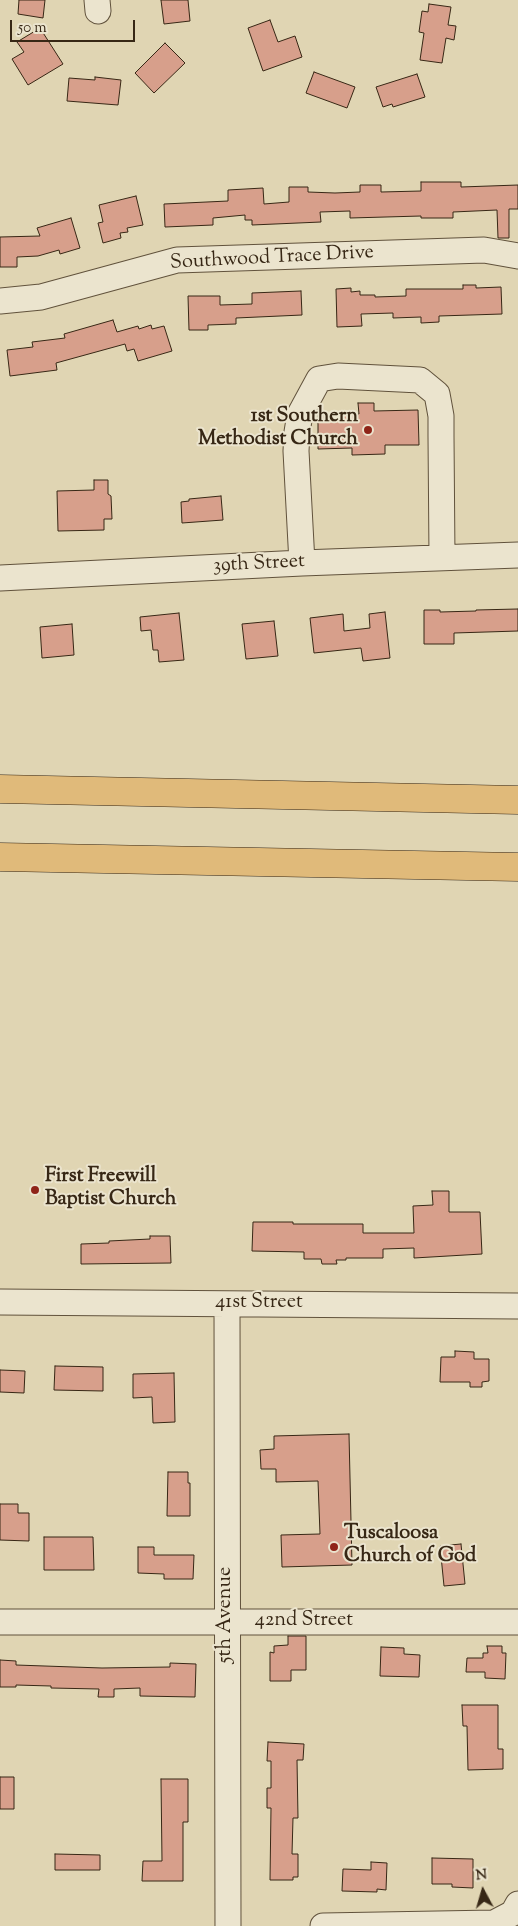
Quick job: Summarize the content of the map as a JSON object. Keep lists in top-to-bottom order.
{
  "streets": {
    "street": [
      "Southwood Trace Drive",
      "39th Street",
      "41st Street",
      "5th Avenue",
      "42nd Street"
    ]
  },
  "crossings": [
    ["41st Street", "5th Avenue"],
    ["5th Avenue", "42nd Street"]
  ],
  "places": ["1st Southern Methodist Church", "First Freewill Baptist Church", "Tuscaloosa Church of God"],
  "scale_bar": "50 m",
  "north": "top"
}
